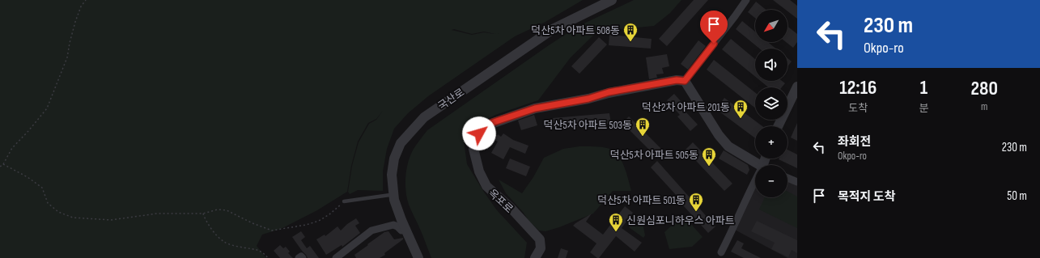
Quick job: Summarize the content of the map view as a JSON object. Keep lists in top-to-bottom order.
{
  "streets": {
    "street": ["국산로", "옥포로"]
  },
  "places": {
    "building": [
      "덕산5차 아파트 508동",
      "덕산2차 아파트 201동",
      "덕산5차 아파트 503동",
      "덕산5차 아파트 505동",
      "덕산5차 아파트 501동",
      "신원심포니하우스 아파트"
    ]
  },
  "north": "bottom left",
  "page": {
    "turn": ["230 m", "Okpo-ro"],
    "map_buttons": ["+", "−"],
    "eta": [
      "12:16",
      "도착",
      "1",
      "분",
      "280",
      "m"
    ],
    "list": [
      {
        "name": "좌회전",
        "note": "Okpo-ro",
        "value": "230 m"
      },
      {
        "name": "목적지 도착",
        "value": "50 m"
      }
    ]
  }
}
